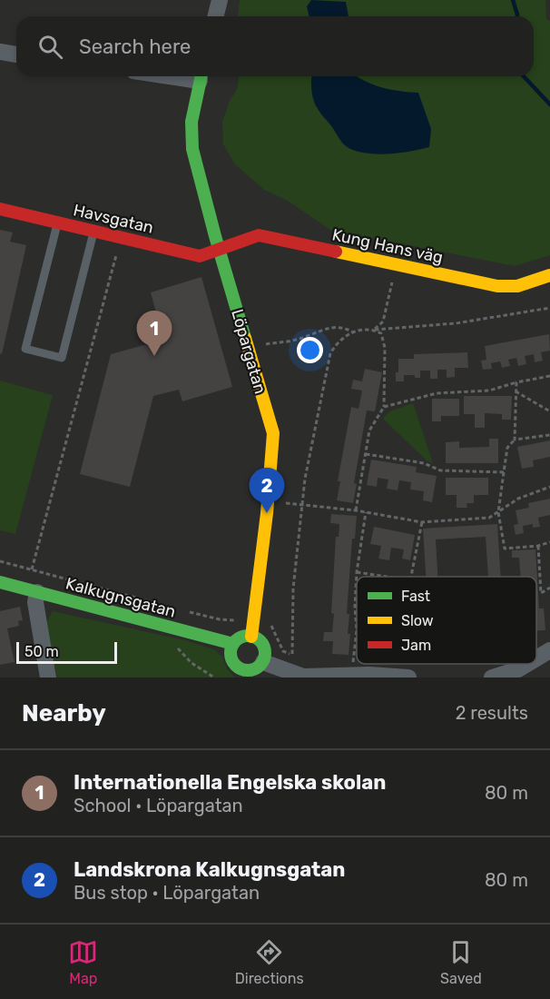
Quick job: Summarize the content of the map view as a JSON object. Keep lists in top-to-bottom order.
{
  "streets": {
    "street": [
      "Havsgatan",
      "Kung Hans väg",
      "Löpargatan",
      "Kalkugnsgatan"
    ]
  },
  "crossings": [
    ["Havsgatan", "Kung Hans väg"],
    ["Havsgatan", "Löpargatan"],
    ["Kung Hans väg", "Löpargatan"],
    ["Löpargatan", "Kalkugnsgatan"]
  ],
  "legend": ["Fast", "Slow", "Jam"],
  "scale_bar": "50 m",
  "page": {
    "search": "Search here",
    "pins": ["1", "2"],
    "scale": "50 m",
    "heading": ["Nearby", "2 results"],
    "list": [
      {
        "mark": "1",
        "name": "Internationella Engelska skolan",
        "note": "School · Löpargatan",
        "value": "80 m"
      },
      {
        "mark": "2",
        "name": "Landskrona Kalkugnsgatan",
        "note": "Bus stop · Löpargatan",
        "value": "80 m"
      }
    ],
    "nav": ["Map", "Directions", "Saved"]
  }
}
